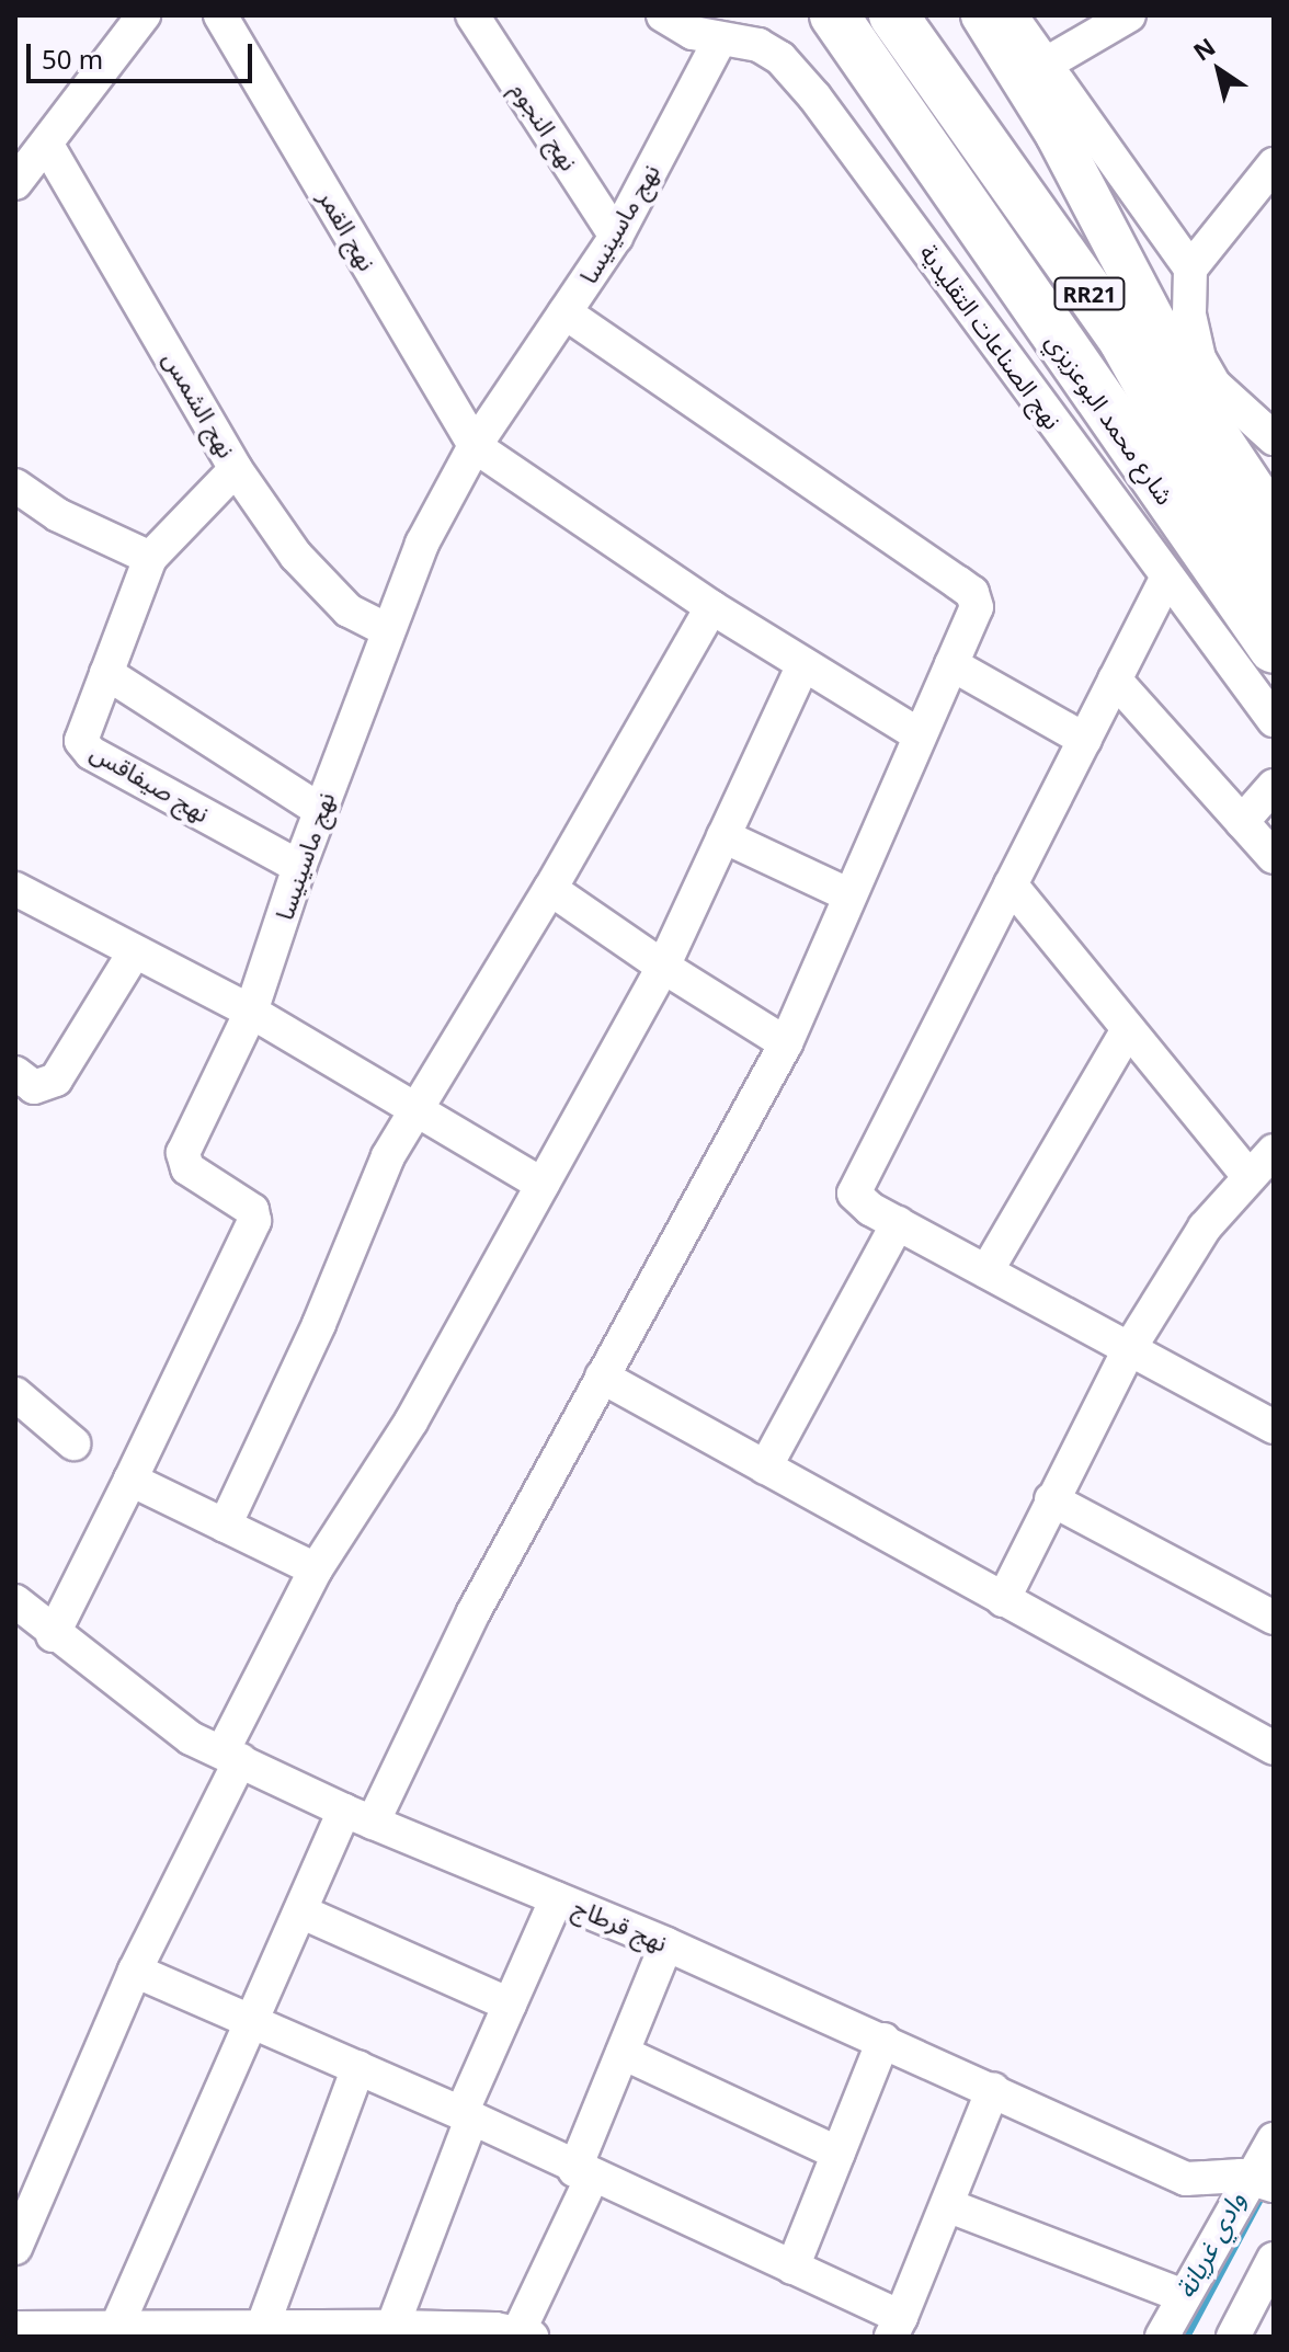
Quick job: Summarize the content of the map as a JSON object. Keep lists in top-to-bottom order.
{
  "streets": {
    "highway": ["RR21", "شارع محمد البوعزيزي"],
    "street": [
      "نهج النجوم",
      "نهج ماسينيسا",
      "نهج القمر",
      "نهج الصناعات التقليدية",
      "نهج الشمس",
      "نهج صيفاقس",
      "نهج قرطاج"
    ]
  },
  "crossings": [
    ["نهج النجوم", "نهج ماسينيسا"],
    ["نهج ماسينيسا", "نهج القمر"],
    ["نهج ماسينيسا", "نهج الصناعات التقليدية"],
    ["نهج ماسينيسا", "نهج الشمس"],
    ["نهج ماسينيسا", "نهج صيفاقس"],
    ["نهج ماسينيسا", "نهج قرطاج"],
    ["نهج الشمس", "نهج صيفاقس"]
  ],
  "water": ["وادي غريانة"],
  "scale_bar": "50 m",
  "north": "top left"
}
